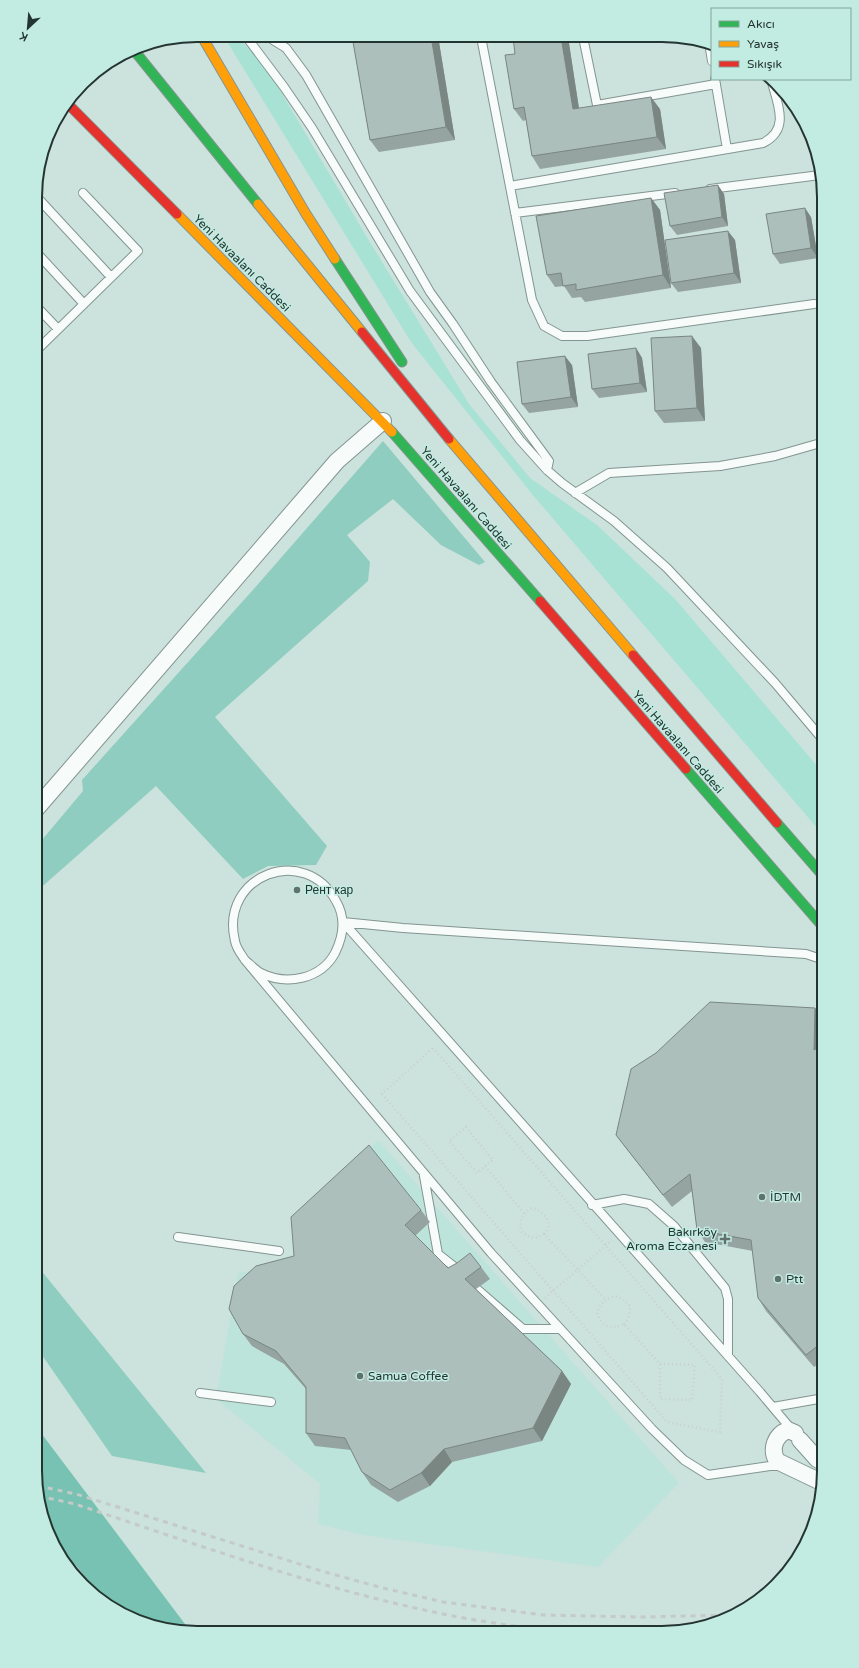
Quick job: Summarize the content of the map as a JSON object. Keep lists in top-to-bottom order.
{
  "streets": {
    "main road": ["Yeni Havaalanı Caddesi"]
  },
  "places": {
    "other": [
      "Рент кар",
      "İDTM",
      "Ptt",
      "Samua Coffee"
    ],
    "health": ["Bakırköy Aroma Eczanesi"]
  },
  "legend": ["Akıcı", "Yavaş", "Sıkışık"],
  "north": "bottom left"
}
